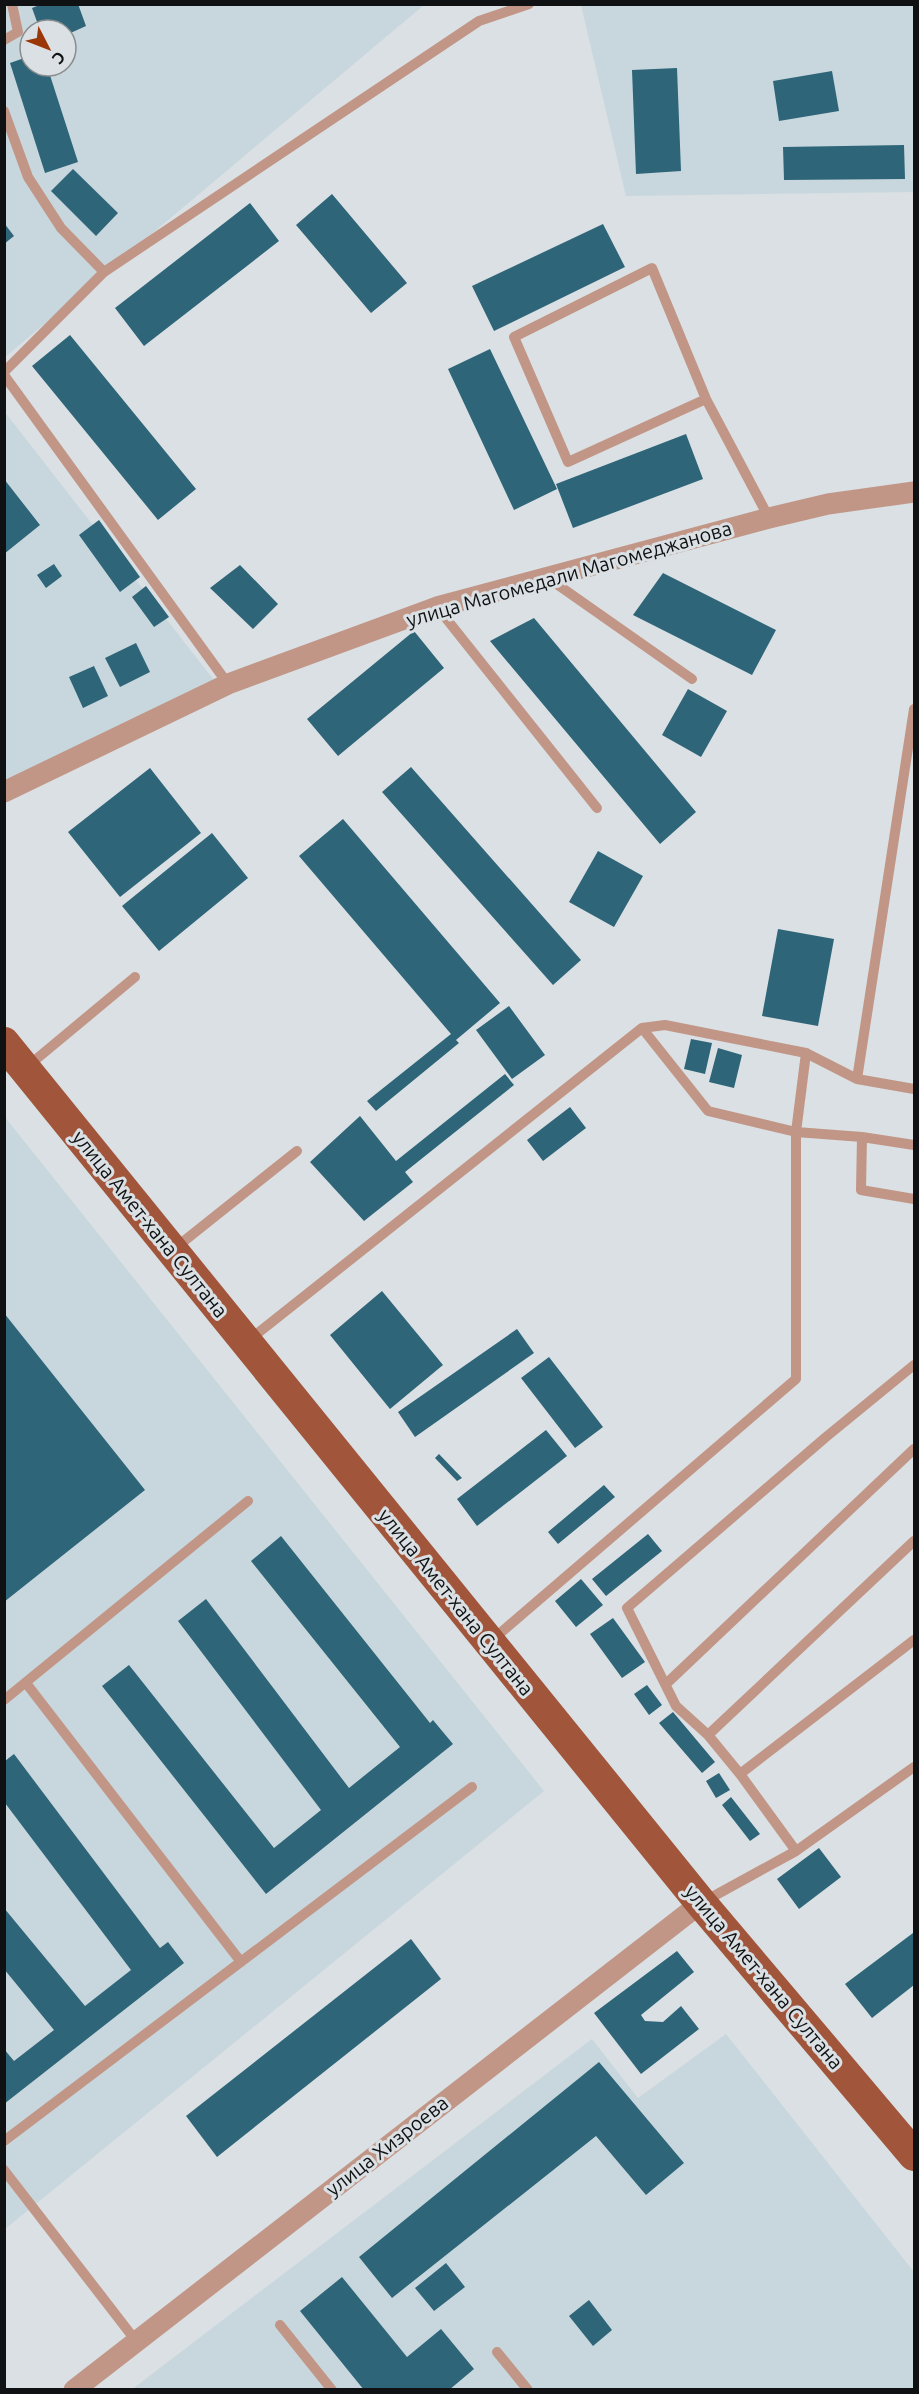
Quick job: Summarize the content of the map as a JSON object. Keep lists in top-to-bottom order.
{
  "streets": {
    "main road": ["улица Амет-хана Султана"],
    "street": ["улица Магомедали Магомеджановa", "улица Хизроева"]
  },
  "crossings": [
    ["улица Амет-хана Султана", "улица Хизроева"]
  ],
  "north": "bottom right"
}
